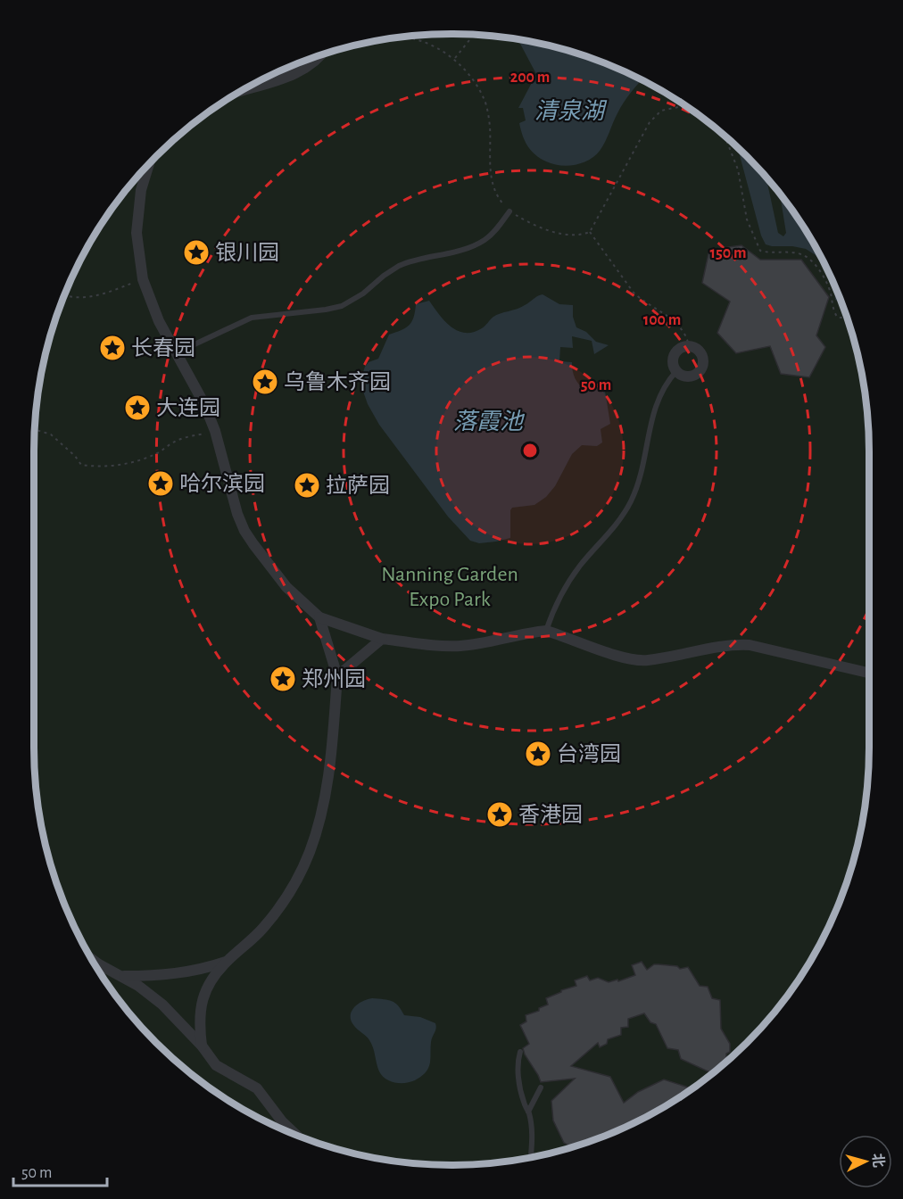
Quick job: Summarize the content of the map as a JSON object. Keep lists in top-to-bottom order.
{
  "water": ["清泉湖", "落霞池"],
  "parks": ["Nanning Garden Expo Park"],
  "places": {
    "place": [
      "银川园",
      "长春园",
      "乌鲁木齐园",
      "大连园",
      "哈尔滨园",
      "拉萨园",
      "郑州园",
      "台湾园",
      "香港园"
    ]
  },
  "scale_bar": "50 m",
  "north": "right",
  "rings": [
    "200 m",
    "150 m",
    "100 m",
    "50 m"
  ]
}
